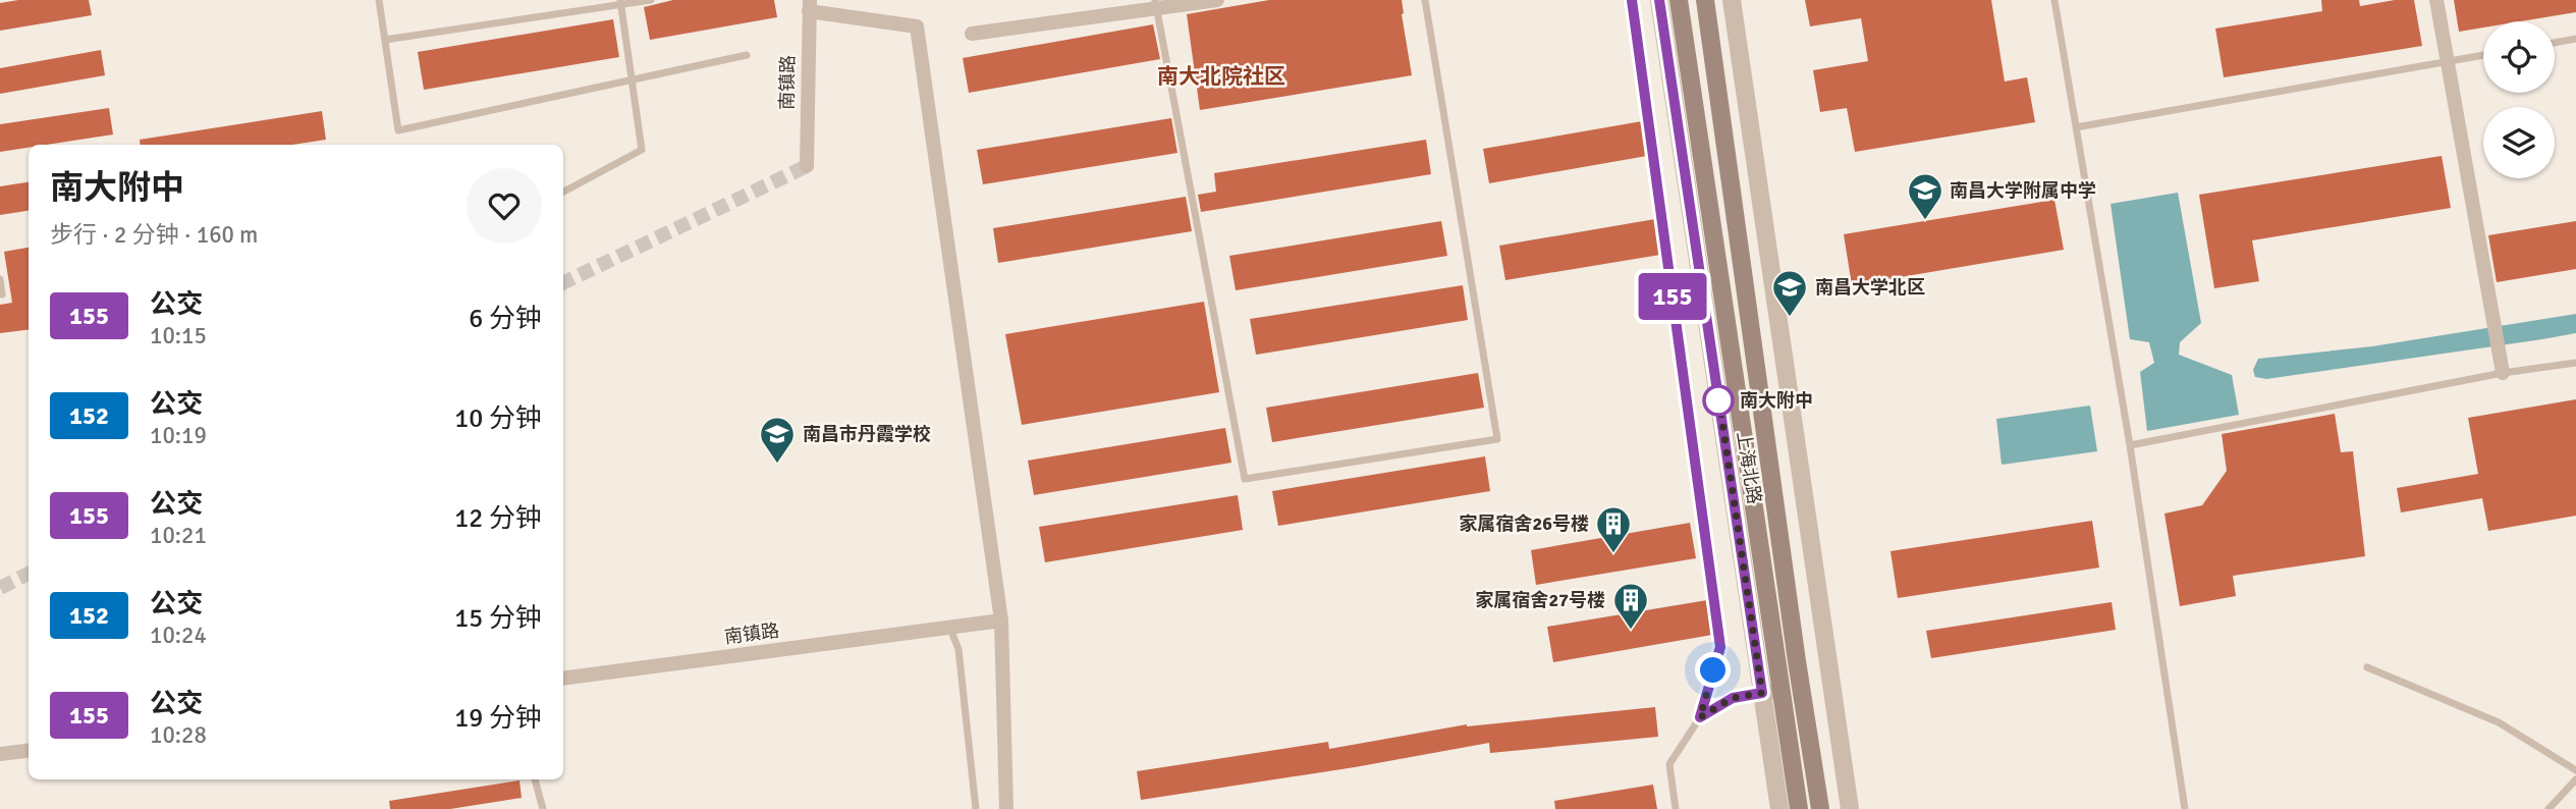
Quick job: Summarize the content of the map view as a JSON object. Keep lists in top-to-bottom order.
{
  "streets": {
    "main road": ["上海北路"],
    "street": ["南镇路"]
  },
  "districts": ["南大北院社区"],
  "places": {
    "school or university": ["南昌大学附属中学", "南昌大学北区", "南昌市丹霞学校"],
    "other": ["南大附中"],
    "building": ["家属宿舍26号楼", "家属宿舍27号楼"]
  },
  "lines": ["bus line 155"],
  "page": {
    "on_map": "155",
    "heading": ["南大附中", "步行 · 2 分钟 · 160 m"],
    "list": [
      {
        "mark": "155",
        "name": "公交",
        "note": "10:15",
        "value": "6 分钟"
      },
      {
        "mark": "152",
        "name": "公交",
        "note": "10:19",
        "value": "10 分钟"
      },
      {
        "mark": "155",
        "name": "公交",
        "note": "10:21",
        "value": "12 分钟"
      },
      {
        "mark": "152",
        "name": "公交",
        "note": "10:24",
        "value": "15 分钟"
      },
      {
        "mark": "155",
        "name": "公交",
        "note": "10:28",
        "value": "19 分钟"
      }
    ]
  }
}
